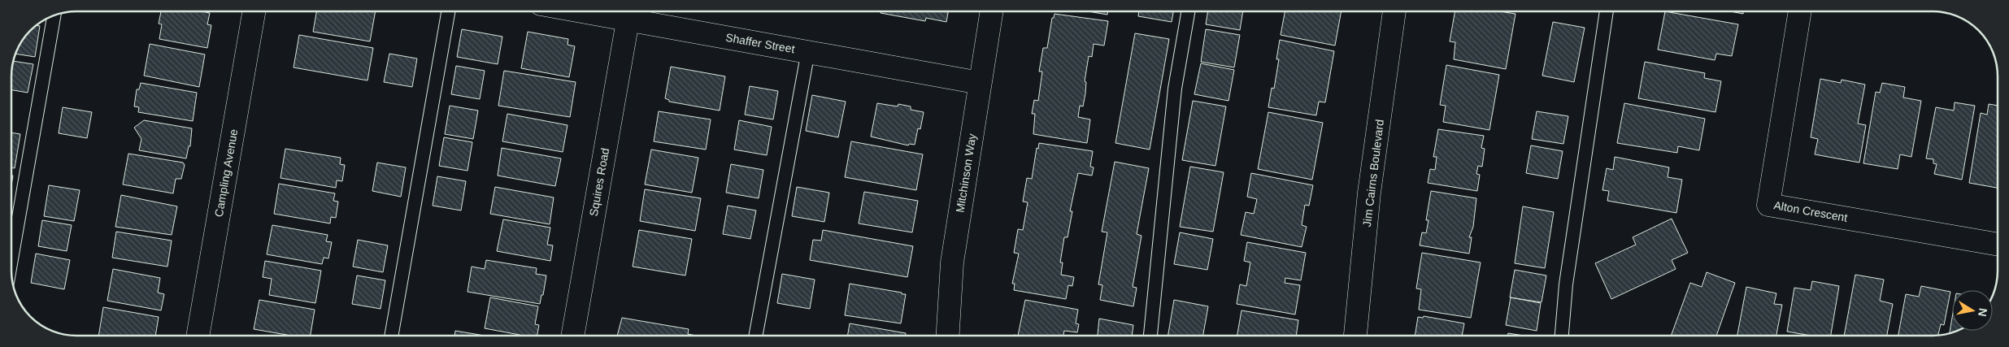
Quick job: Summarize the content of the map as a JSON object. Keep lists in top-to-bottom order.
{
  "streets": {
    "street": [
      "Shaffer Street",
      "Campling Avenue",
      "Mitchinson Way",
      "Jim Cairns Boulevard",
      "Squires Road",
      "Alton Crescent"
    ]
  },
  "crossings": [
    ["Shaffer Street", "Mitchinson Way"],
    ["Shaffer Street", "Squires Road"]
  ],
  "north": "right"
}
